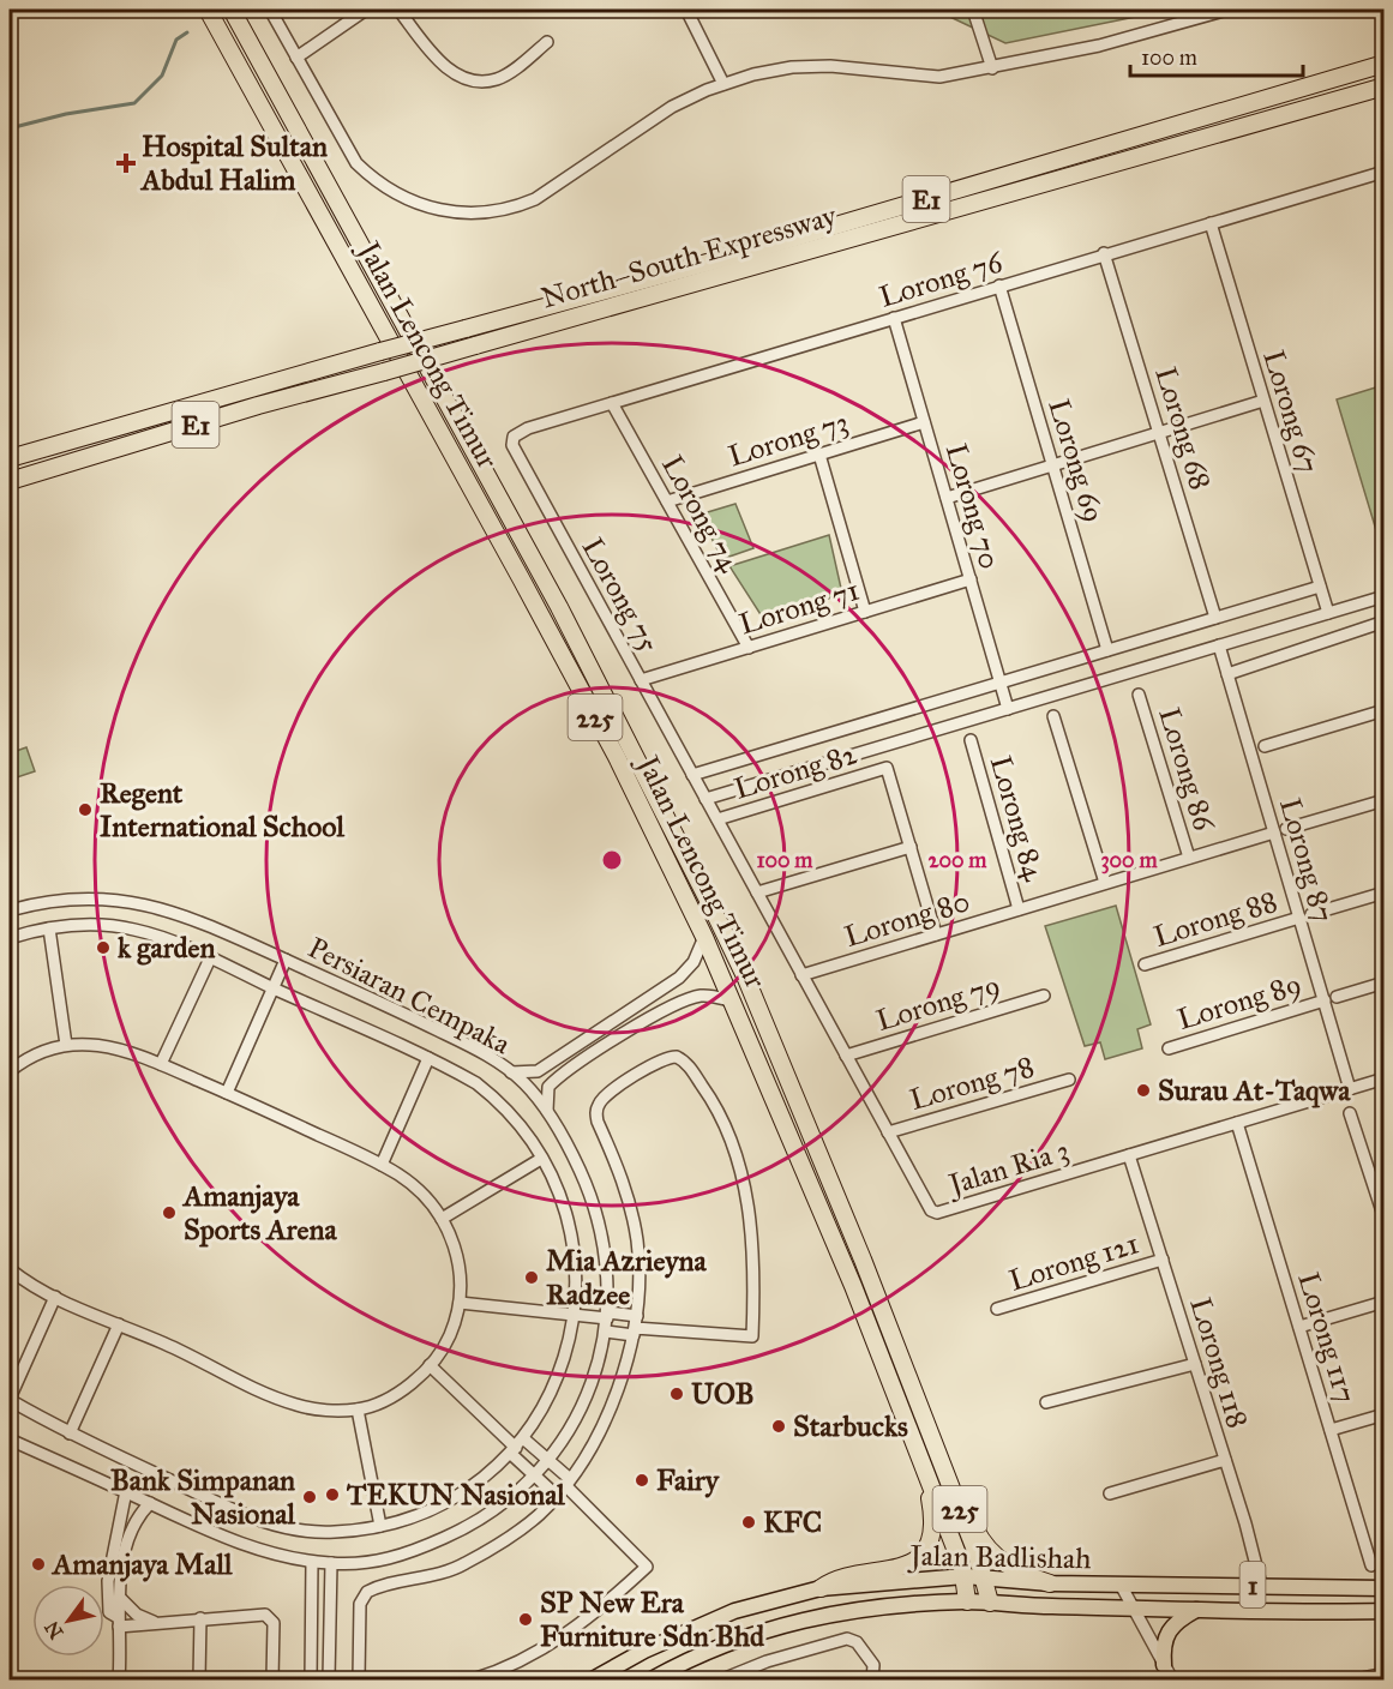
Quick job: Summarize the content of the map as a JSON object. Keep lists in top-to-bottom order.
{
  "streets": {
    "highway": [
      "E1",
      "North–South Expressway",
      "Jalan Lencong Timur",
      "225"
    ],
    "main road": ["Jalan Badlishah", "1"],
    "street": [
      "Lorong 76",
      "Lorong 67",
      "Lorong 68",
      "Lorong 73",
      "Lorong 69",
      "Lorong 70",
      "Lorong 74",
      "Lorong 75",
      "Lorong 71",
      "Lorong 86",
      "Lorong 82",
      "Lorong 84",
      "Lorong 87",
      "Lorong 80",
      "Lorong 88",
      "Persiaran Cempaka",
      "Lorong 89",
      "Lorong 79",
      "Lorong 78",
      "Jalan Ria 3",
      "Lorong 121",
      "Lorong 117",
      "Lorong 118"
    ]
  },
  "crossings": [
    ["Lorong 76", "Lorong 67"],
    ["Lorong 76", "Lorong 68"],
    ["Lorong 76", "Lorong 69"],
    ["Lorong 76", "Lorong 70"],
    ["Lorong 76", "Lorong 74"],
    ["Lorong 76", "Lorong 75"],
    ["Jalan Lencong Timur", "Jalan Badlishah"],
    ["Lorong 73", "Lorong 70"],
    ["Lorong 73", "Lorong 74"],
    ["Lorong 70", "Lorong 71"],
    ["Lorong 74", "Lorong 71"],
    ["Lorong 75", "Lorong 71"],
    ["Lorong 75", "Jalan Ria 3"],
    ["Lorong 86", "Lorong 80"],
    ["Lorong 82", "Lorong 80"],
    ["Lorong 82", "Jalan Ria 3"],
    ["Lorong 84", "Lorong 80"],
    ["Lorong 87", "Lorong 80"],
    ["Lorong 87", "Lorong 88"],
    ["Lorong 87", "Lorong 89"],
    ["Lorong 87", "Jalan Ria 3"],
    ["Lorong 80", "Jalan Ria 3"],
    ["Lorong 79", "Jalan Ria 3"],
    ["Lorong 78", "Jalan Ria 3"],
    ["Jalan Ria 3", "Lorong 117"],
    ["Jalan Ria 3", "Lorong 118"],
    ["Lorong 121", "Lorong 118"],
    ["Lorong 118", "Jalan Badlishah"]
  ],
  "places": {
    "health": ["Hospital Sultan Abdul Halim"],
    "other": [
      "Regent International School",
      "k garden",
      "Surau At-Taqwa",
      "Amanjaya Sports Arena",
      "Mia Azrieyna Radzee",
      "UOB",
      "Starbucks",
      "Fairy",
      "TEKUN Nasional",
      "Bank Simpanan Nasional",
      "KFC",
      "Amanjaya Mall",
      "SP New Era Furniture Sdn Bhd"
    ]
  },
  "scale_bar": "100 m",
  "north": "bottom left",
  "rings": ["100 m", "200 m", "300 m"]
}
